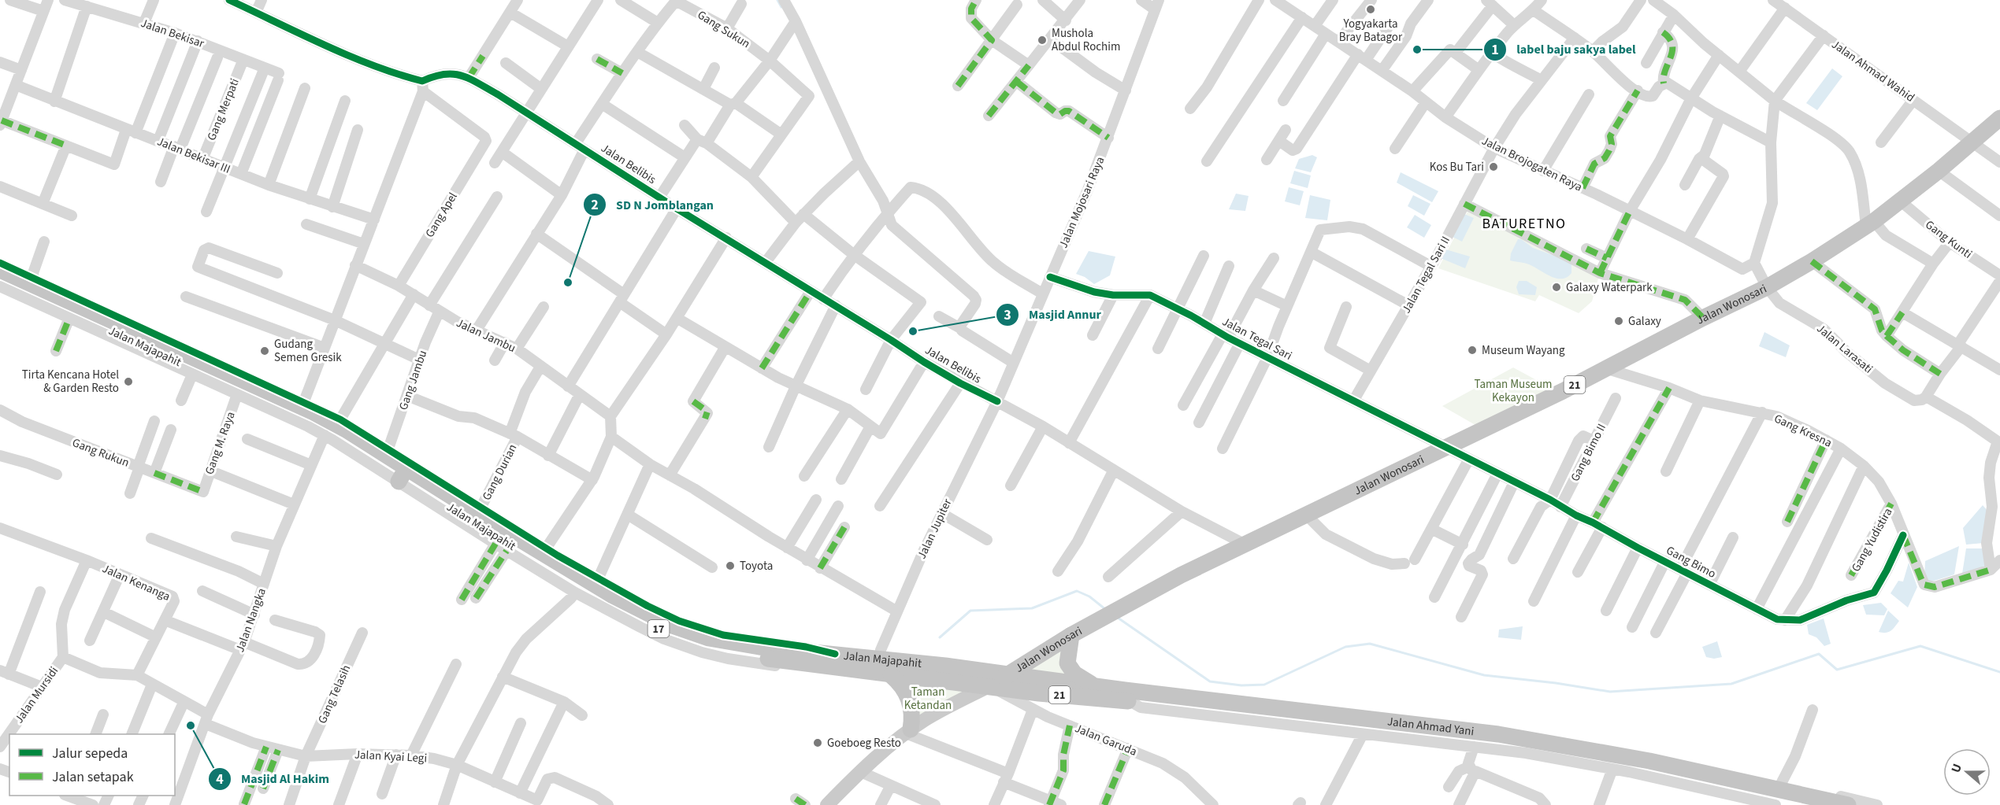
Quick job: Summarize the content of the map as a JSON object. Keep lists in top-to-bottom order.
{
  "streets": {
    "highway": [
      "Jalan Wonosari",
      "Jalan Majapahit",
      "21",
      "17",
      "Jalan Ahmad Yani"
    ],
    "street": [
      "Gang Sukun",
      "Jalan Bekisar",
      "Jalan Ahmad Wahid",
      "Gang Merpati",
      "Jalan Bekisar III",
      "Jalan Belibis",
      "Jalan Brojogaten Raya",
      "Jalan Mojosari Raya",
      "Gang Apel",
      "Gang Kunti",
      "Jalan Tegal Sari II",
      "Jalan Jambu",
      "Jalan Tegal Sari",
      "Jalan Larasati",
      "Gang Jambu",
      "Gang Kresna",
      "Gang M. Raya",
      "Gang Rukun",
      "Gang Bimo II",
      "Gang Durian",
      "Jalan Jupiter",
      "Gang Yudistira",
      "Gang Bimo",
      "Jalan Kenanga",
      "Jalan Nangka",
      "Gang Telasih",
      "Jalan Mursidi",
      "Jalan Garuda",
      "Jalan Kyai Legi"
    ]
  },
  "crossings": [
    ["Jalan Bekisar", "Jalan Bekisar III"],
    ["Jalan Ahmad Wahid", "Jalan Wonosari"],
    ["Gang Merpati", "Jalan Bekisar III"],
    ["Jalan Belibis", "Jalan Mojosari Raya"],
    ["Jalan Belibis", "Gang Apel"],
    ["Jalan Belibis", "Jalan Wonosari"],
    ["Jalan Belibis", "Jalan Jupiter"],
    ["Jalan Brojogaten Raya", "Jalan Tegal Sari II"],
    ["Jalan Brojogaten Raya", "Jalan Larasati"],
    ["Jalan Mojosari Raya", "Jalan Tegal Sari"],
    ["Jalan Mojosari Raya", "Jalan Jupiter"],
    ["Gang Apel", "Jalan Jambu"],
    ["Gang Kunti", "Jalan Wonosari"],
    ["Jalan Tegal Sari II", "Jalan Tegal Sari"],
    ["Jalan Wonosari", "Jalan Tegal Sari"],
    ["Jalan Wonosari", "Jalan Majapahit"],
    ["Jalan Wonosari", "Jalan Larasati"],
    ["Jalan Wonosari", "21"],
    ["Jalan Wonosari", "Gang Kresna"],
    ["Jalan Wonosari", "Gang Bimo"],
    ["Jalan Wonosari", "Jalan Ahmad Yani"],
    ["Jalan Wonosari", "Jalan Garuda"],
    ["Jalan Jambu", "Gang Jambu"],
    ["Jalan Jambu", "Gang Durian"],
    ["Jalan Tegal Sari", "Gang Bimo"],
    ["Jalan Majapahit", "Jalan Jupiter"],
    ["Jalan Majapahit", "Jalan Ahmad Yani"],
    ["Jalan Majapahit", "Jalan Garuda"],
    ["21", "Jalan Ahmad Yani"],
    ["Gang Kresna", "Gang Yudistira"],
    ["Gang Kresna", "Gang Bimo"],
    ["Gang M. Raya", "Gang Rukun"],
    ["Gang Bimo II", "Gang Bimo"],
    ["Jalan Kenanga", "Jalan Nangka"],
    ["Jalan Kenanga", "Jalan Mursidi"],
    ["Jalan Nangka", "Jalan Kyai Legi"],
    ["Gang Telasih", "Jalan Kyai Legi"],
    ["Jalan Ahmad Yani", "Jalan Garuda"]
  ],
  "districts": ["BATURETNO"],
  "parks": ["Taman Museum Kekayon", "Taman Ketandan"],
  "places": [
    "Yogyakarta Bray Batagor",
    "Mushola Abdul Rochim",
    "label baju sakya label",
    "Kos Bu Tari",
    "SD N Jomblangan",
    "Galaxy Waterpark",
    "Galaxy",
    "Masjid Annur",
    "Museum Wayang",
    "Gudang Semen Gresik",
    "Tirta Kencana Hotel & Garden Resto",
    "Toyota",
    "Masjid Al Hakim",
    "Goeboeg Resto"
  ],
  "legend": ["Jalur sepeda", "Jalan setapak"],
  "north": "left"
}
